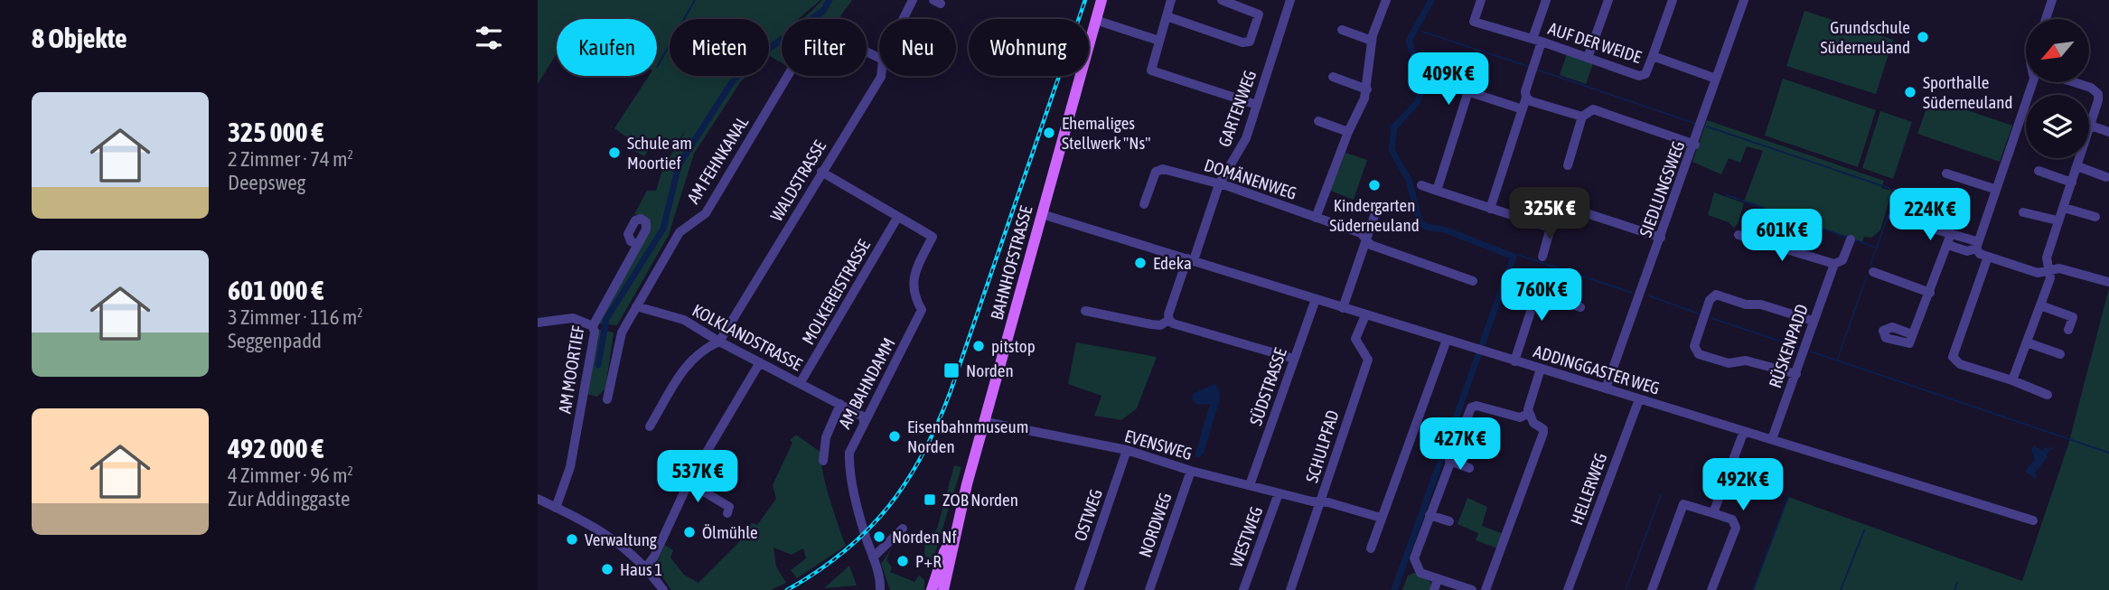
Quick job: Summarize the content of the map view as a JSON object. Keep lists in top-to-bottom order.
{
  "streets": {
    "main road": ["BAHNHOFSTRASSE"],
    "street": [
      "AUF DER WEIDE",
      "GARTENWEG",
      "AM FEHNKANAL",
      "DOMÄNENWEG",
      "WALDSTRASSE",
      "SIEDLUNGSWEG",
      "MOLKEREISTRASSE",
      "KOLKLANDSTRASSE",
      "RÜSKENPADD",
      "AM MOORTIEF",
      "ADDINGGASTER WEG",
      "AM BAHNDAMM",
      "SÜDSTRASSE",
      "EVENSWEG",
      "SCHULPFAD",
      "HELLERWEG",
      "OSTWEG",
      "NORDWEG",
      "WESTWEG"
    ]
  },
  "crossings": [
    ["AUF DER WEIDE", "SIEDLUNGSWEG"],
    ["GARTENWEG", "DOMÄNENWEG"],
    ["GARTENWEG", "ADDINGGASTER WEG"],
    ["AM FEHNKANAL", "KOLKLANDSTRASSE"],
    ["WALDSTRASSE", "KOLKLANDSTRASSE"],
    ["SIEDLUNGSWEG", "ADDINGGASTER WEG"],
    ["BAHNHOFSTRASSE", "ADDINGGASTER WEG"],
    ["BAHNHOFSTRASSE", "EVENSWEG"],
    ["MOLKEREISTRASSE", "KOLKLANDSTRASSE"],
    ["MOLKEREISTRASSE", "AM BAHNDAMM"],
    ["KOLKLANDSTRASSE", "AM BAHNDAMM"],
    ["RÜSKENPADD", "ADDINGGASTER WEG"],
    ["ADDINGGASTER WEG", "SÜDSTRASSE"],
    ["ADDINGGASTER WEG", "SCHULPFAD"],
    ["ADDINGGASTER WEG", "HELLERWEG"],
    ["SÜDSTRASSE", "EVENSWEG"],
    ["EVENSWEG", "SCHULPFAD"],
    ["EVENSWEG", "OSTWEG"],
    ["EVENSWEG", "NORDWEG"],
    ["EVENSWEG", "WESTWEG"]
  ],
  "places": {
    "other": [
      "Grundschule Süderneuland",
      "Sporthalle Süderneuland",
      "Ehemaliges Stellwerk \"Ns\"",
      "Schule am Moortief",
      "Kindergarten Süderneuland",
      "Edeka",
      "pitstop",
      "Eisenbahnmuseum Norden",
      "Ölmühle",
      "Norden Nf",
      "Verwaltung",
      "P+R",
      "Haus 1"
    ],
    "transit": ["Norden", "ZOB Norden"]
  },
  "north": "bottom left",
  "page": {
    "heading": "8 Objekte",
    "chip": [
      "Kaufen",
      "Mieten",
      "Filter",
      "Neu",
      "Wohnung"
    ],
    "price": [
      "409K €",
      "325K €",
      "224K €",
      "601K €",
      "760K €",
      "427K €",
      "537K €",
      "492K €"
    ],
    "list": [
      {
        "name": "325 000 €",
        "note": "2 Zimmer · 74 m² · Deepsweg"
      },
      {
        "name": "601 000 €",
        "note": "3 Zimmer · 116 m² · Seggenpadd"
      },
      {
        "name": "492 000 €",
        "note": "4 Zimmer · 96 m² · Zur Addinggaste"
      }
    ]
  }
}
